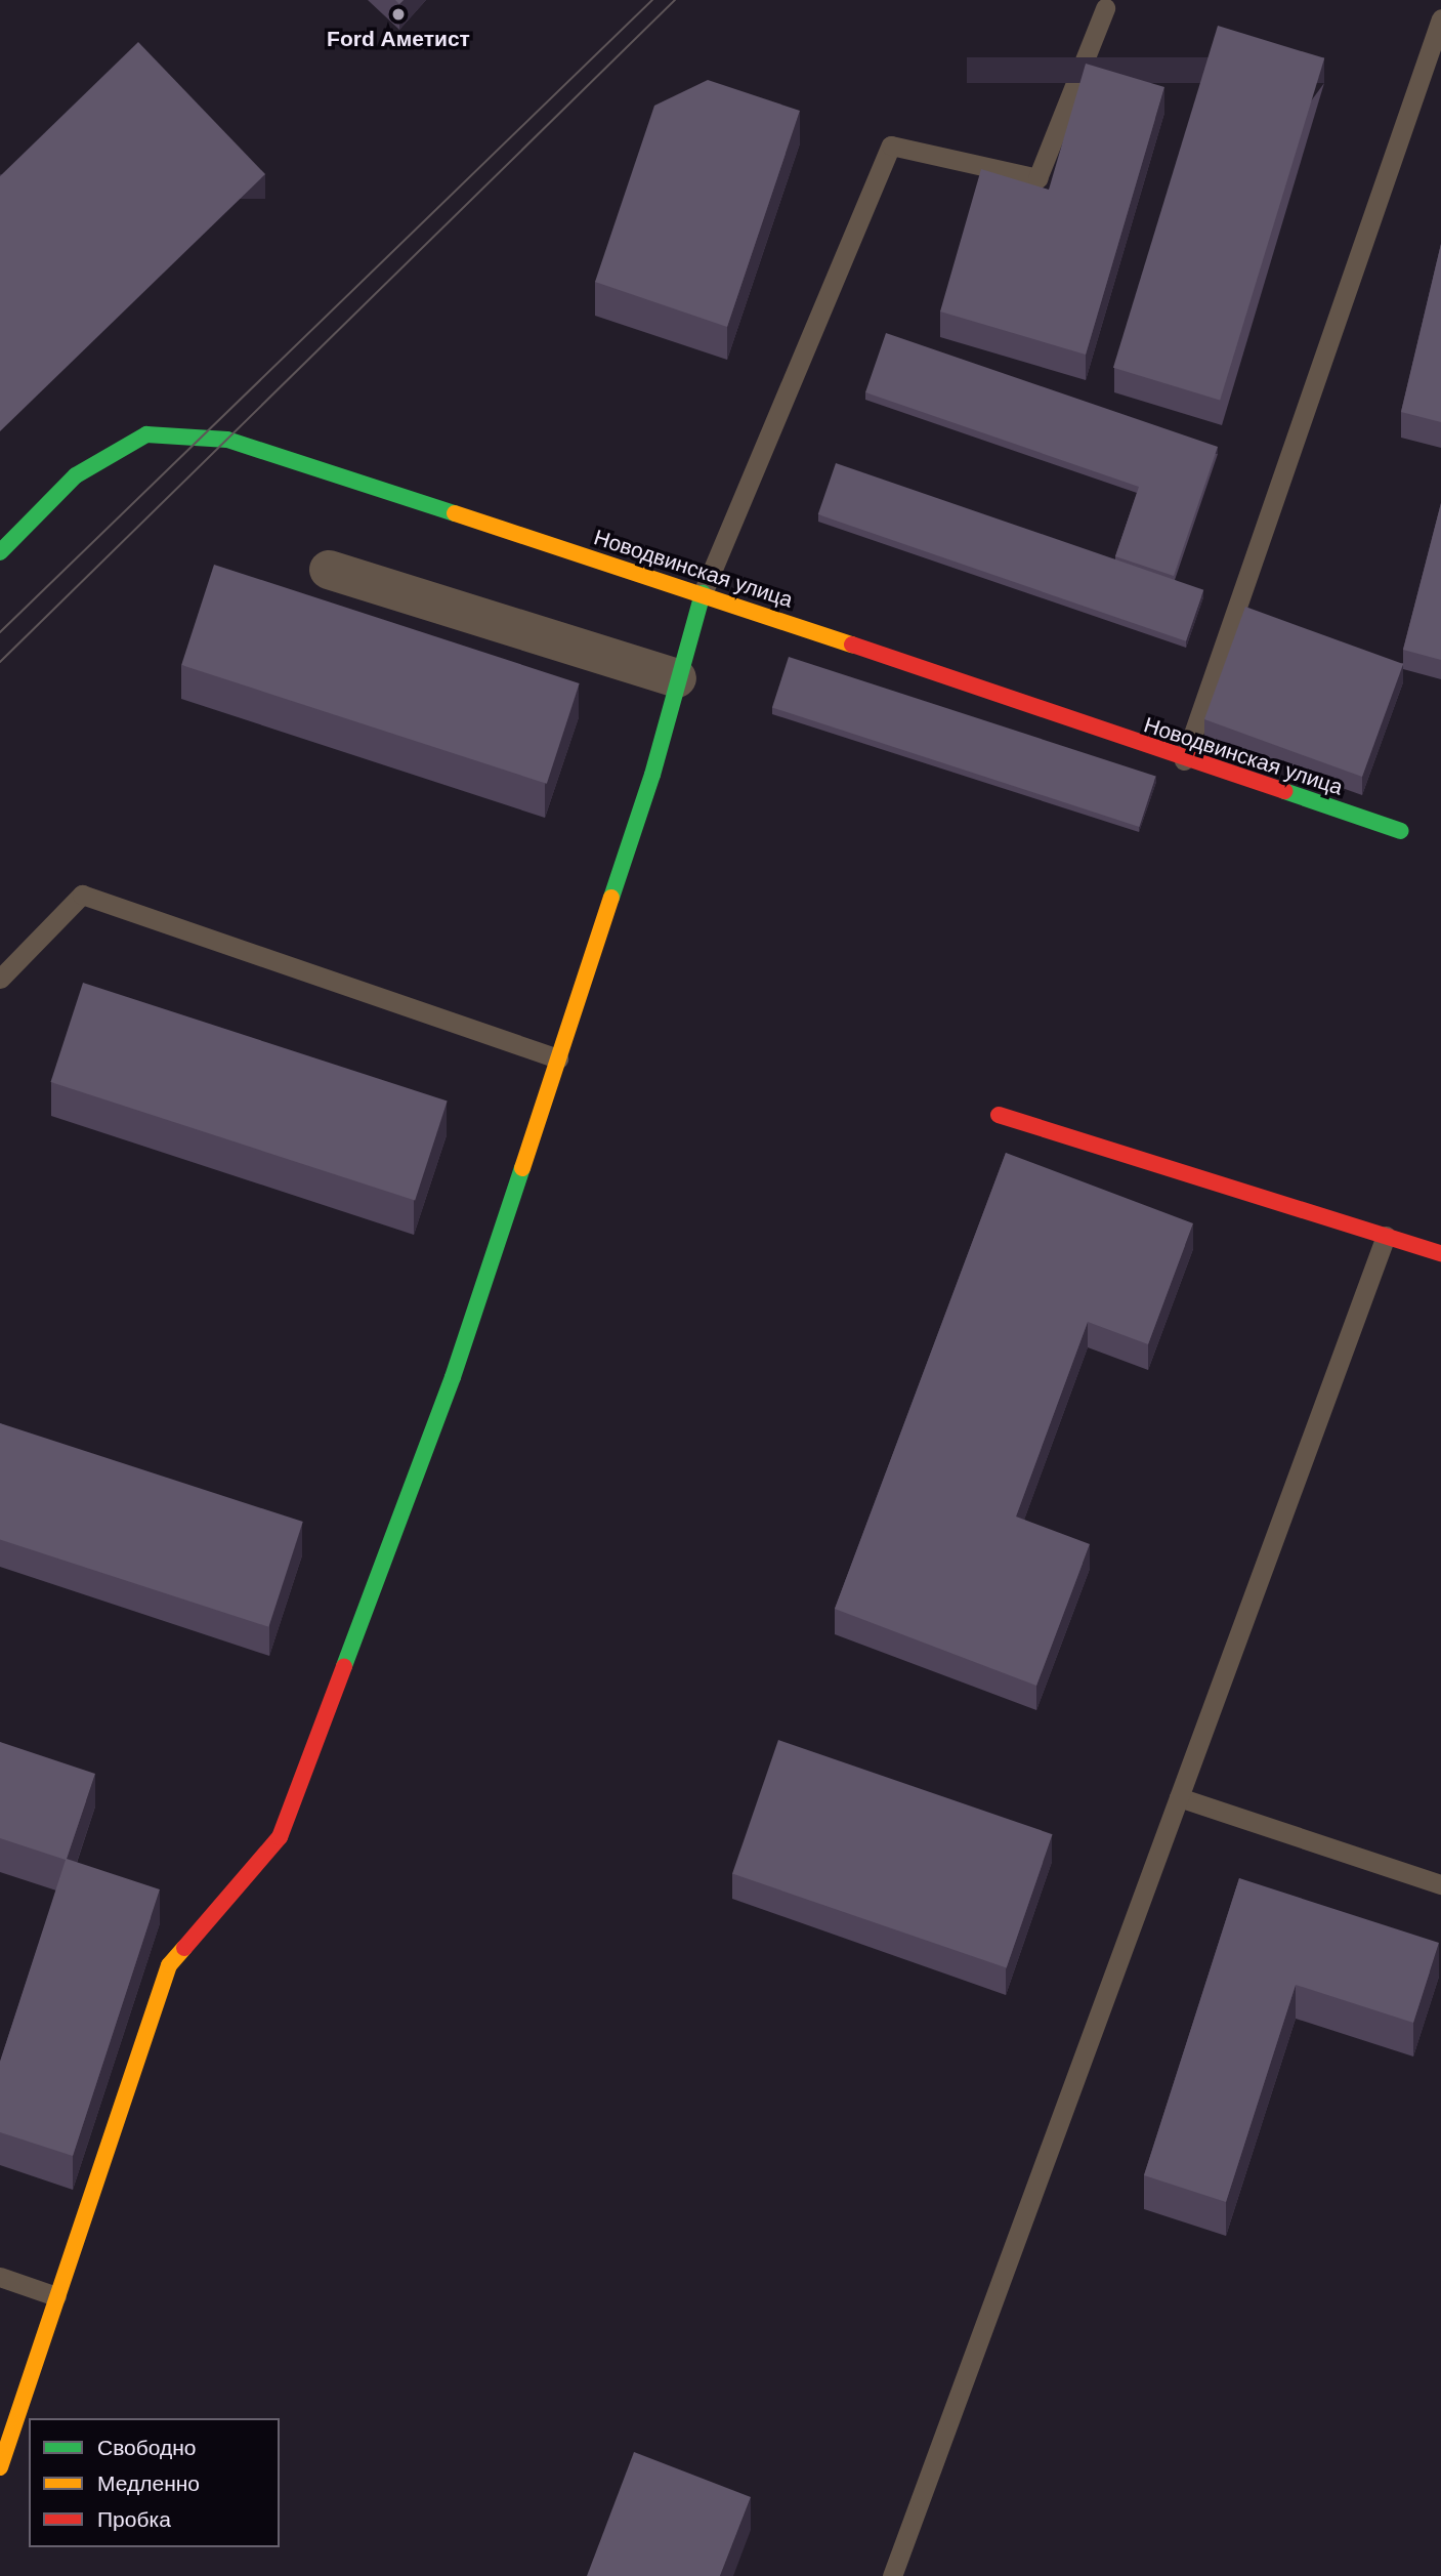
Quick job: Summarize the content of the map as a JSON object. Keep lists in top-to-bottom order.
{
  "streets": {
    "street": ["Новодвинская улица"]
  },
  "places": ["Ford Аметист"],
  "legend": ["Свободно", "Медленно", "Пробка"]
}
